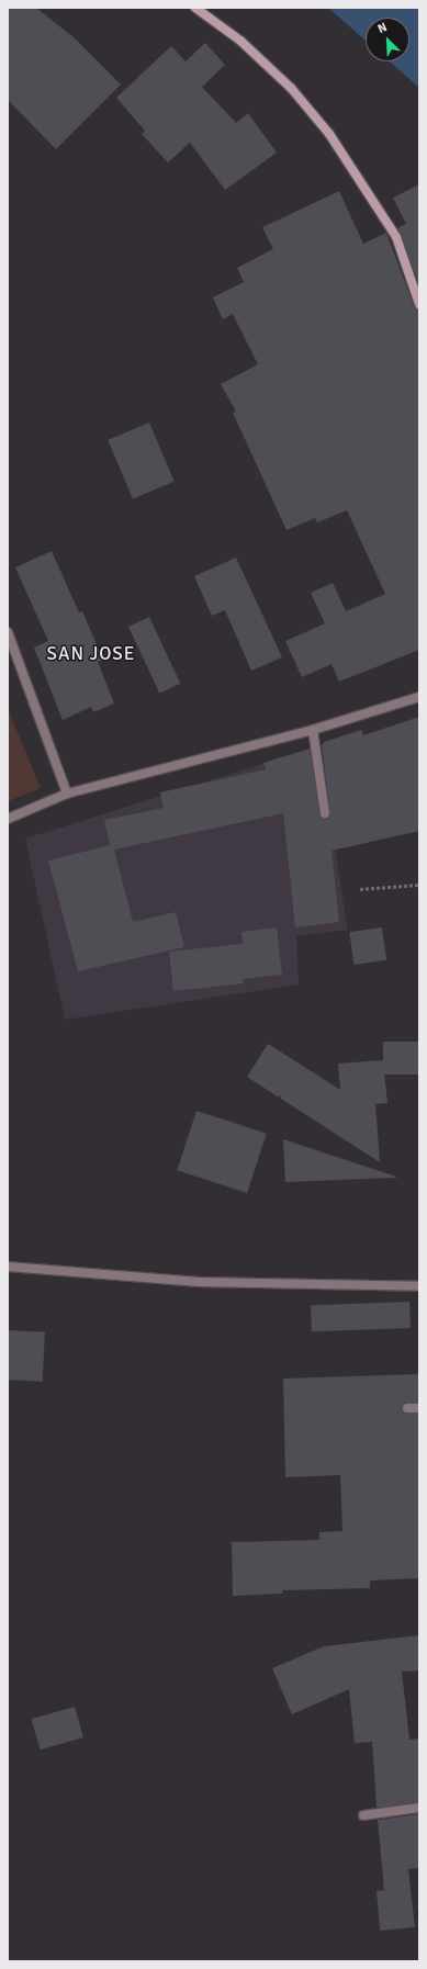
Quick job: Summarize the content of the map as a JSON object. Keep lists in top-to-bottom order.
{
  "districts": ["SAN JOSE"],
  "north": "top left"
}
